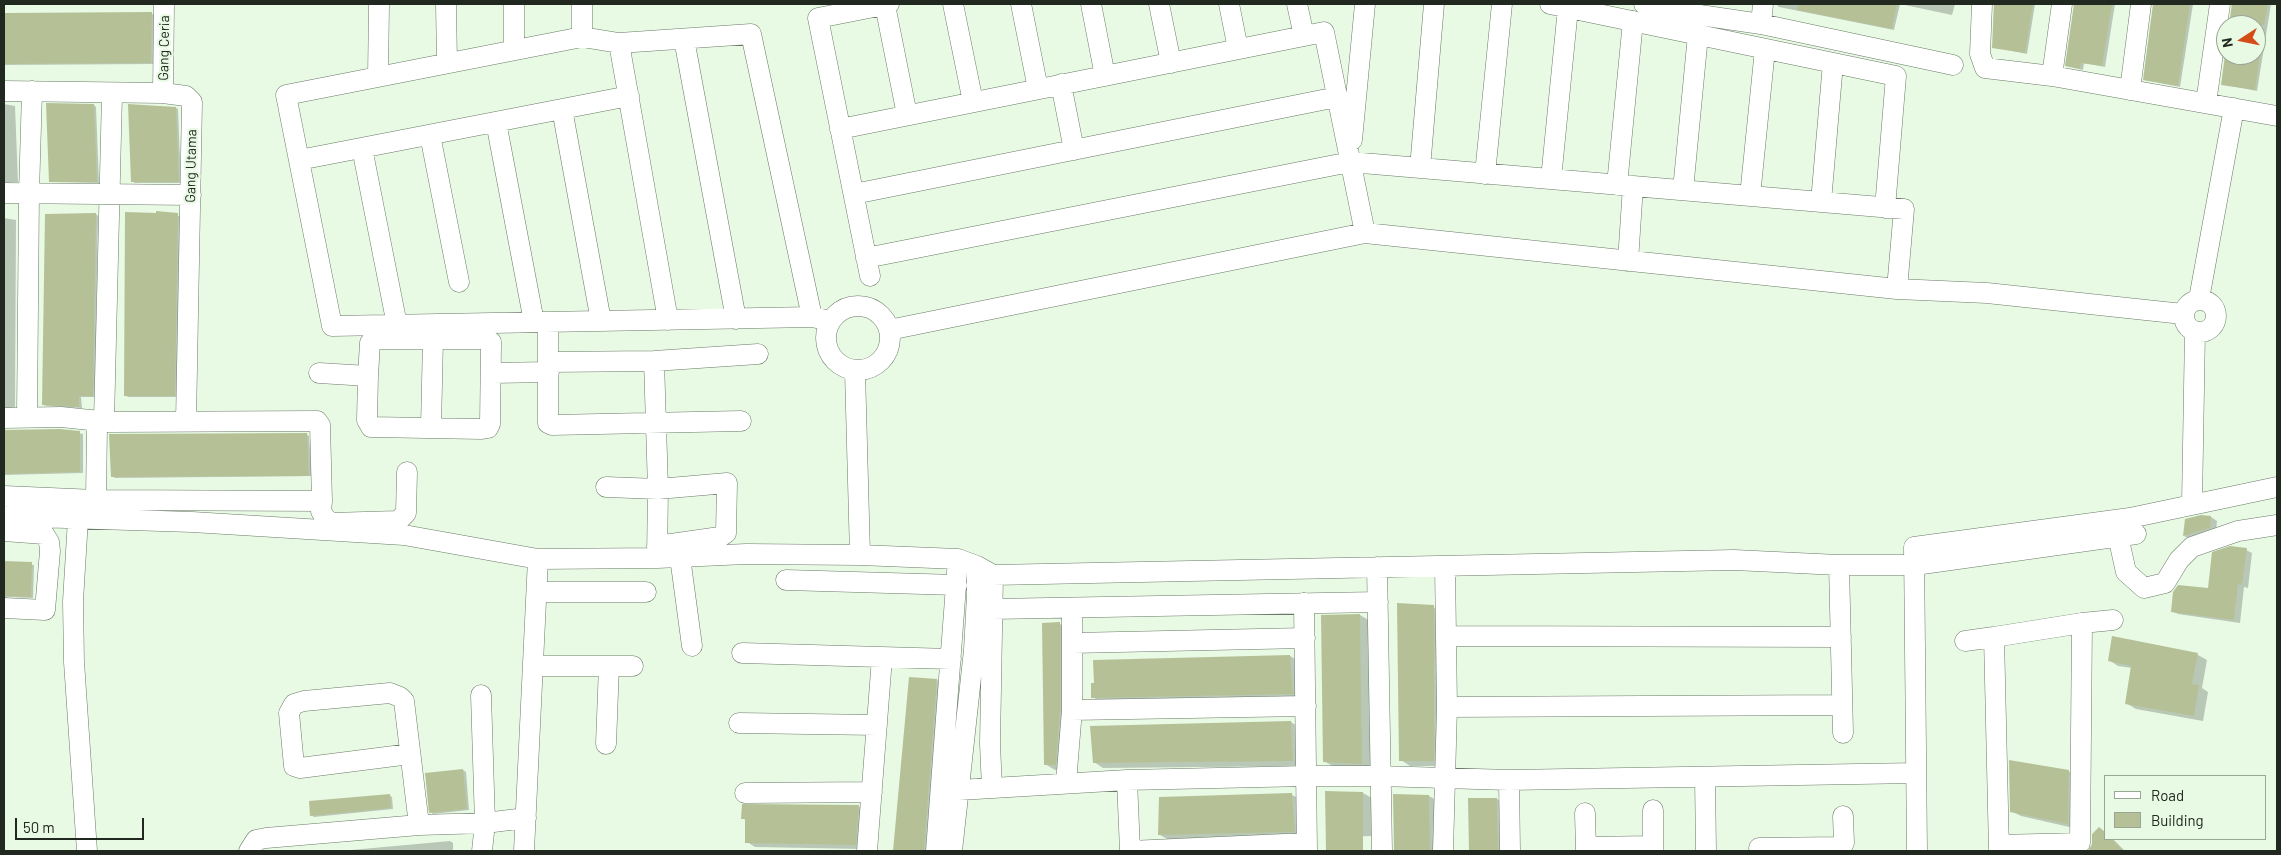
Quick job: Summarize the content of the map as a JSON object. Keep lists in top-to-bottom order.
{
  "streets": {
    "street": ["Gang Ceria", "Gang Utama"]
  },
  "crossings": [
    ["Gang Ceria", "Gang Utama"]
  ],
  "legend": ["Road", "Building"],
  "scale_bar": "50 m",
  "north": "left"
}
